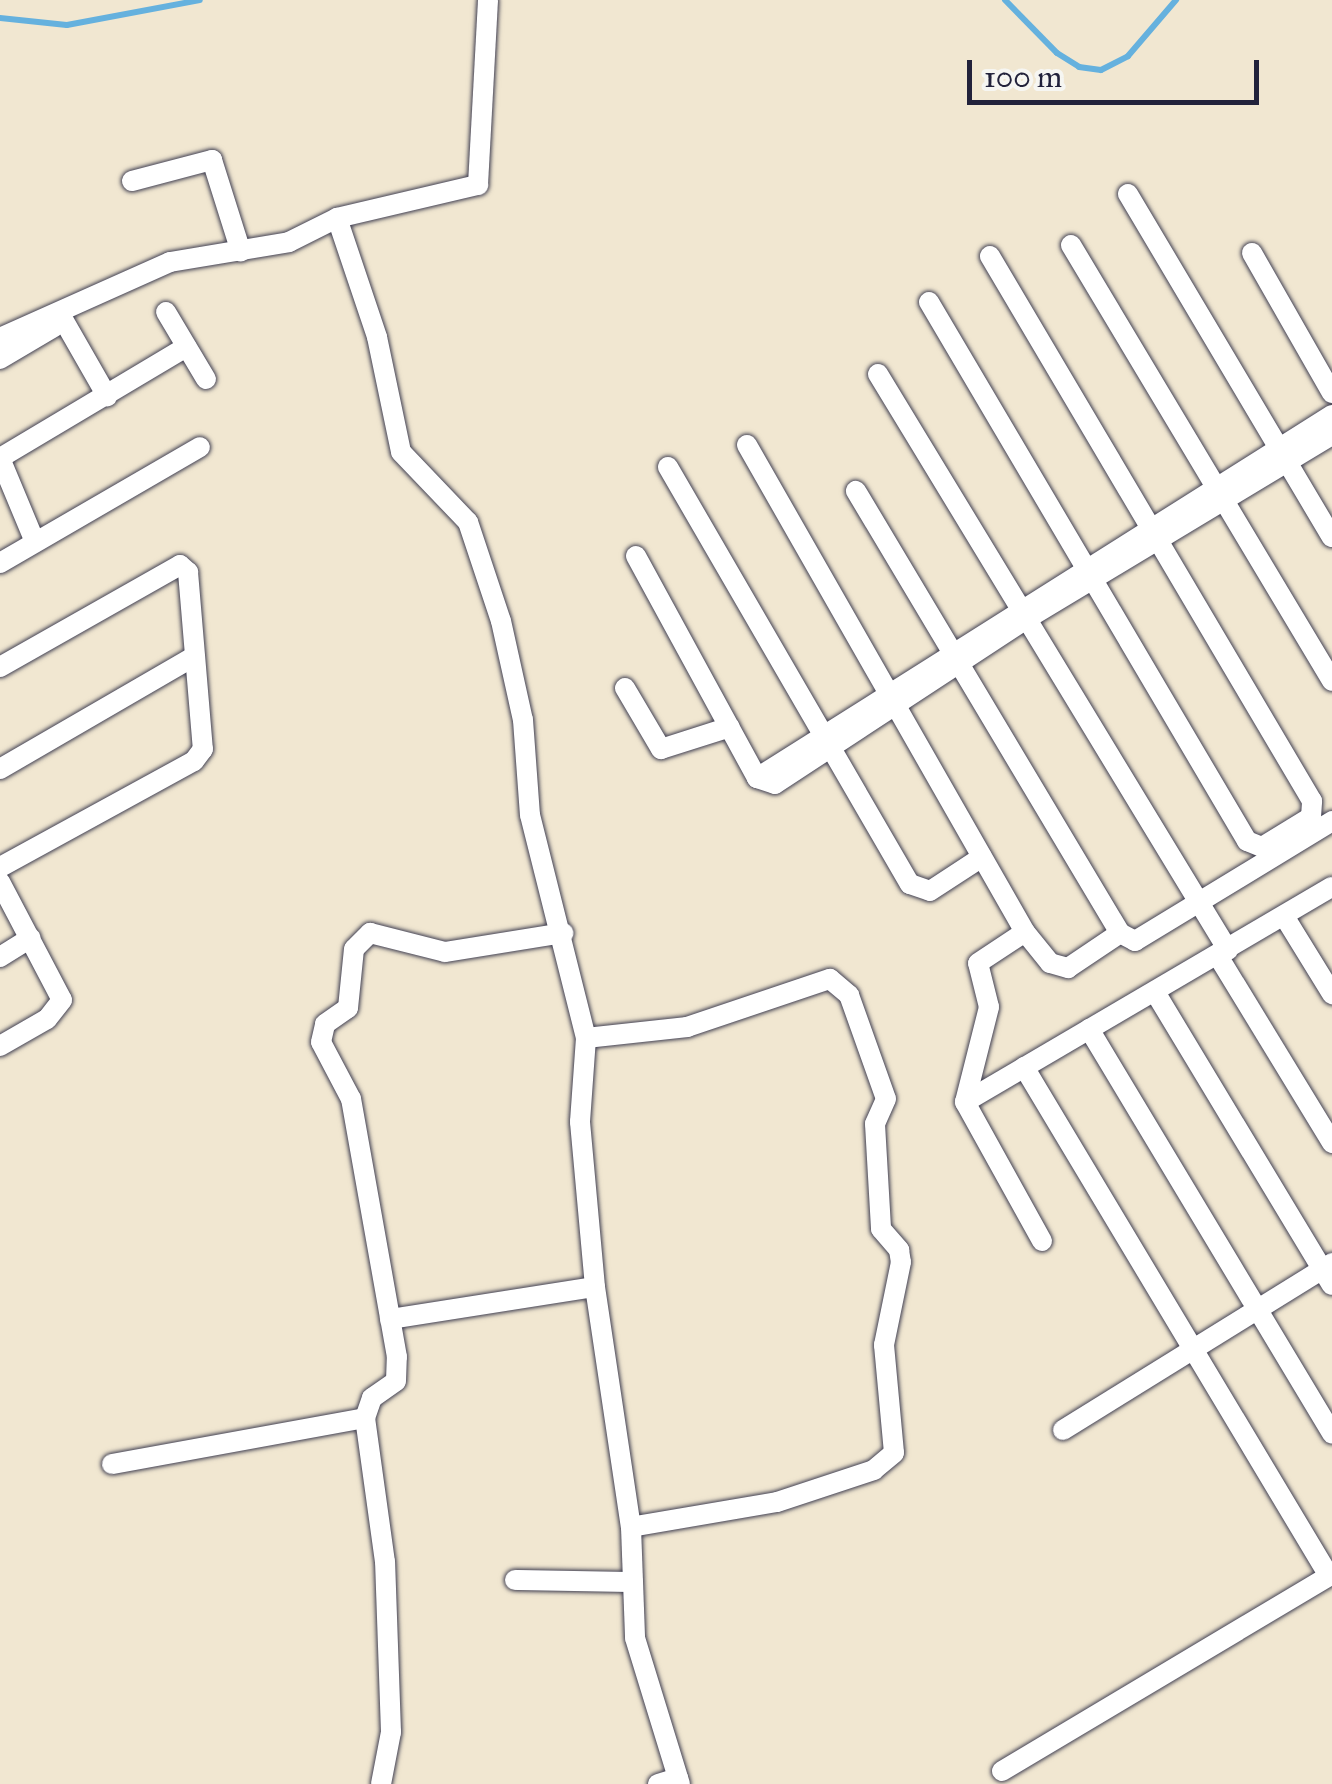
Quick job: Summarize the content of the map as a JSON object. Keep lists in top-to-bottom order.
{
  "scale_bar": "100 m"
}
